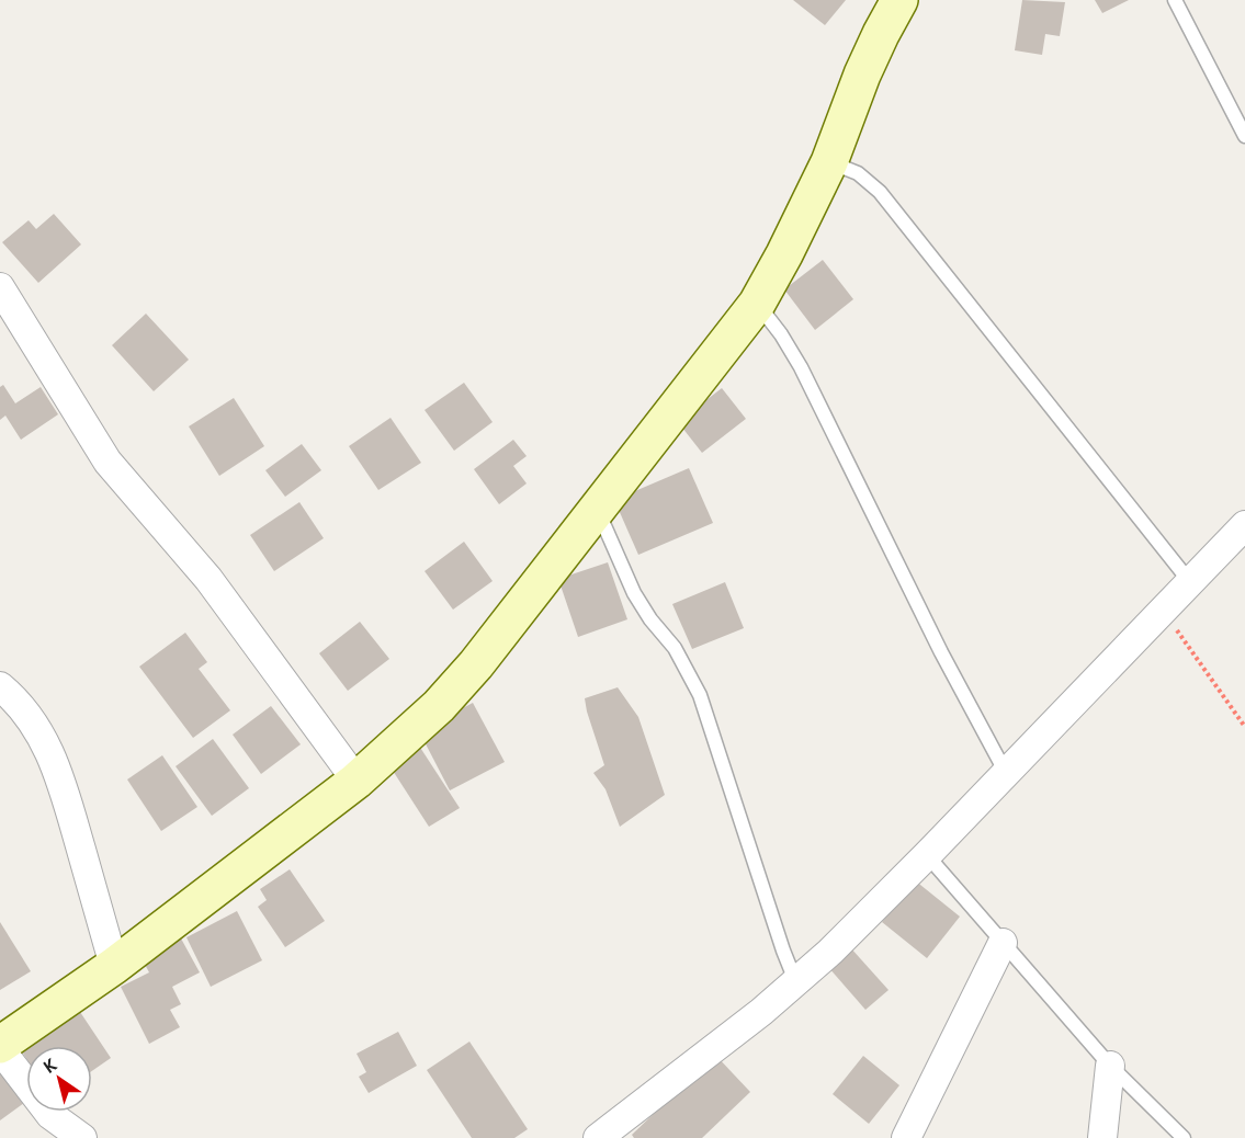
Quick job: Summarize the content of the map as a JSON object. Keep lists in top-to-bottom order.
{
  "north": "top left"
}
